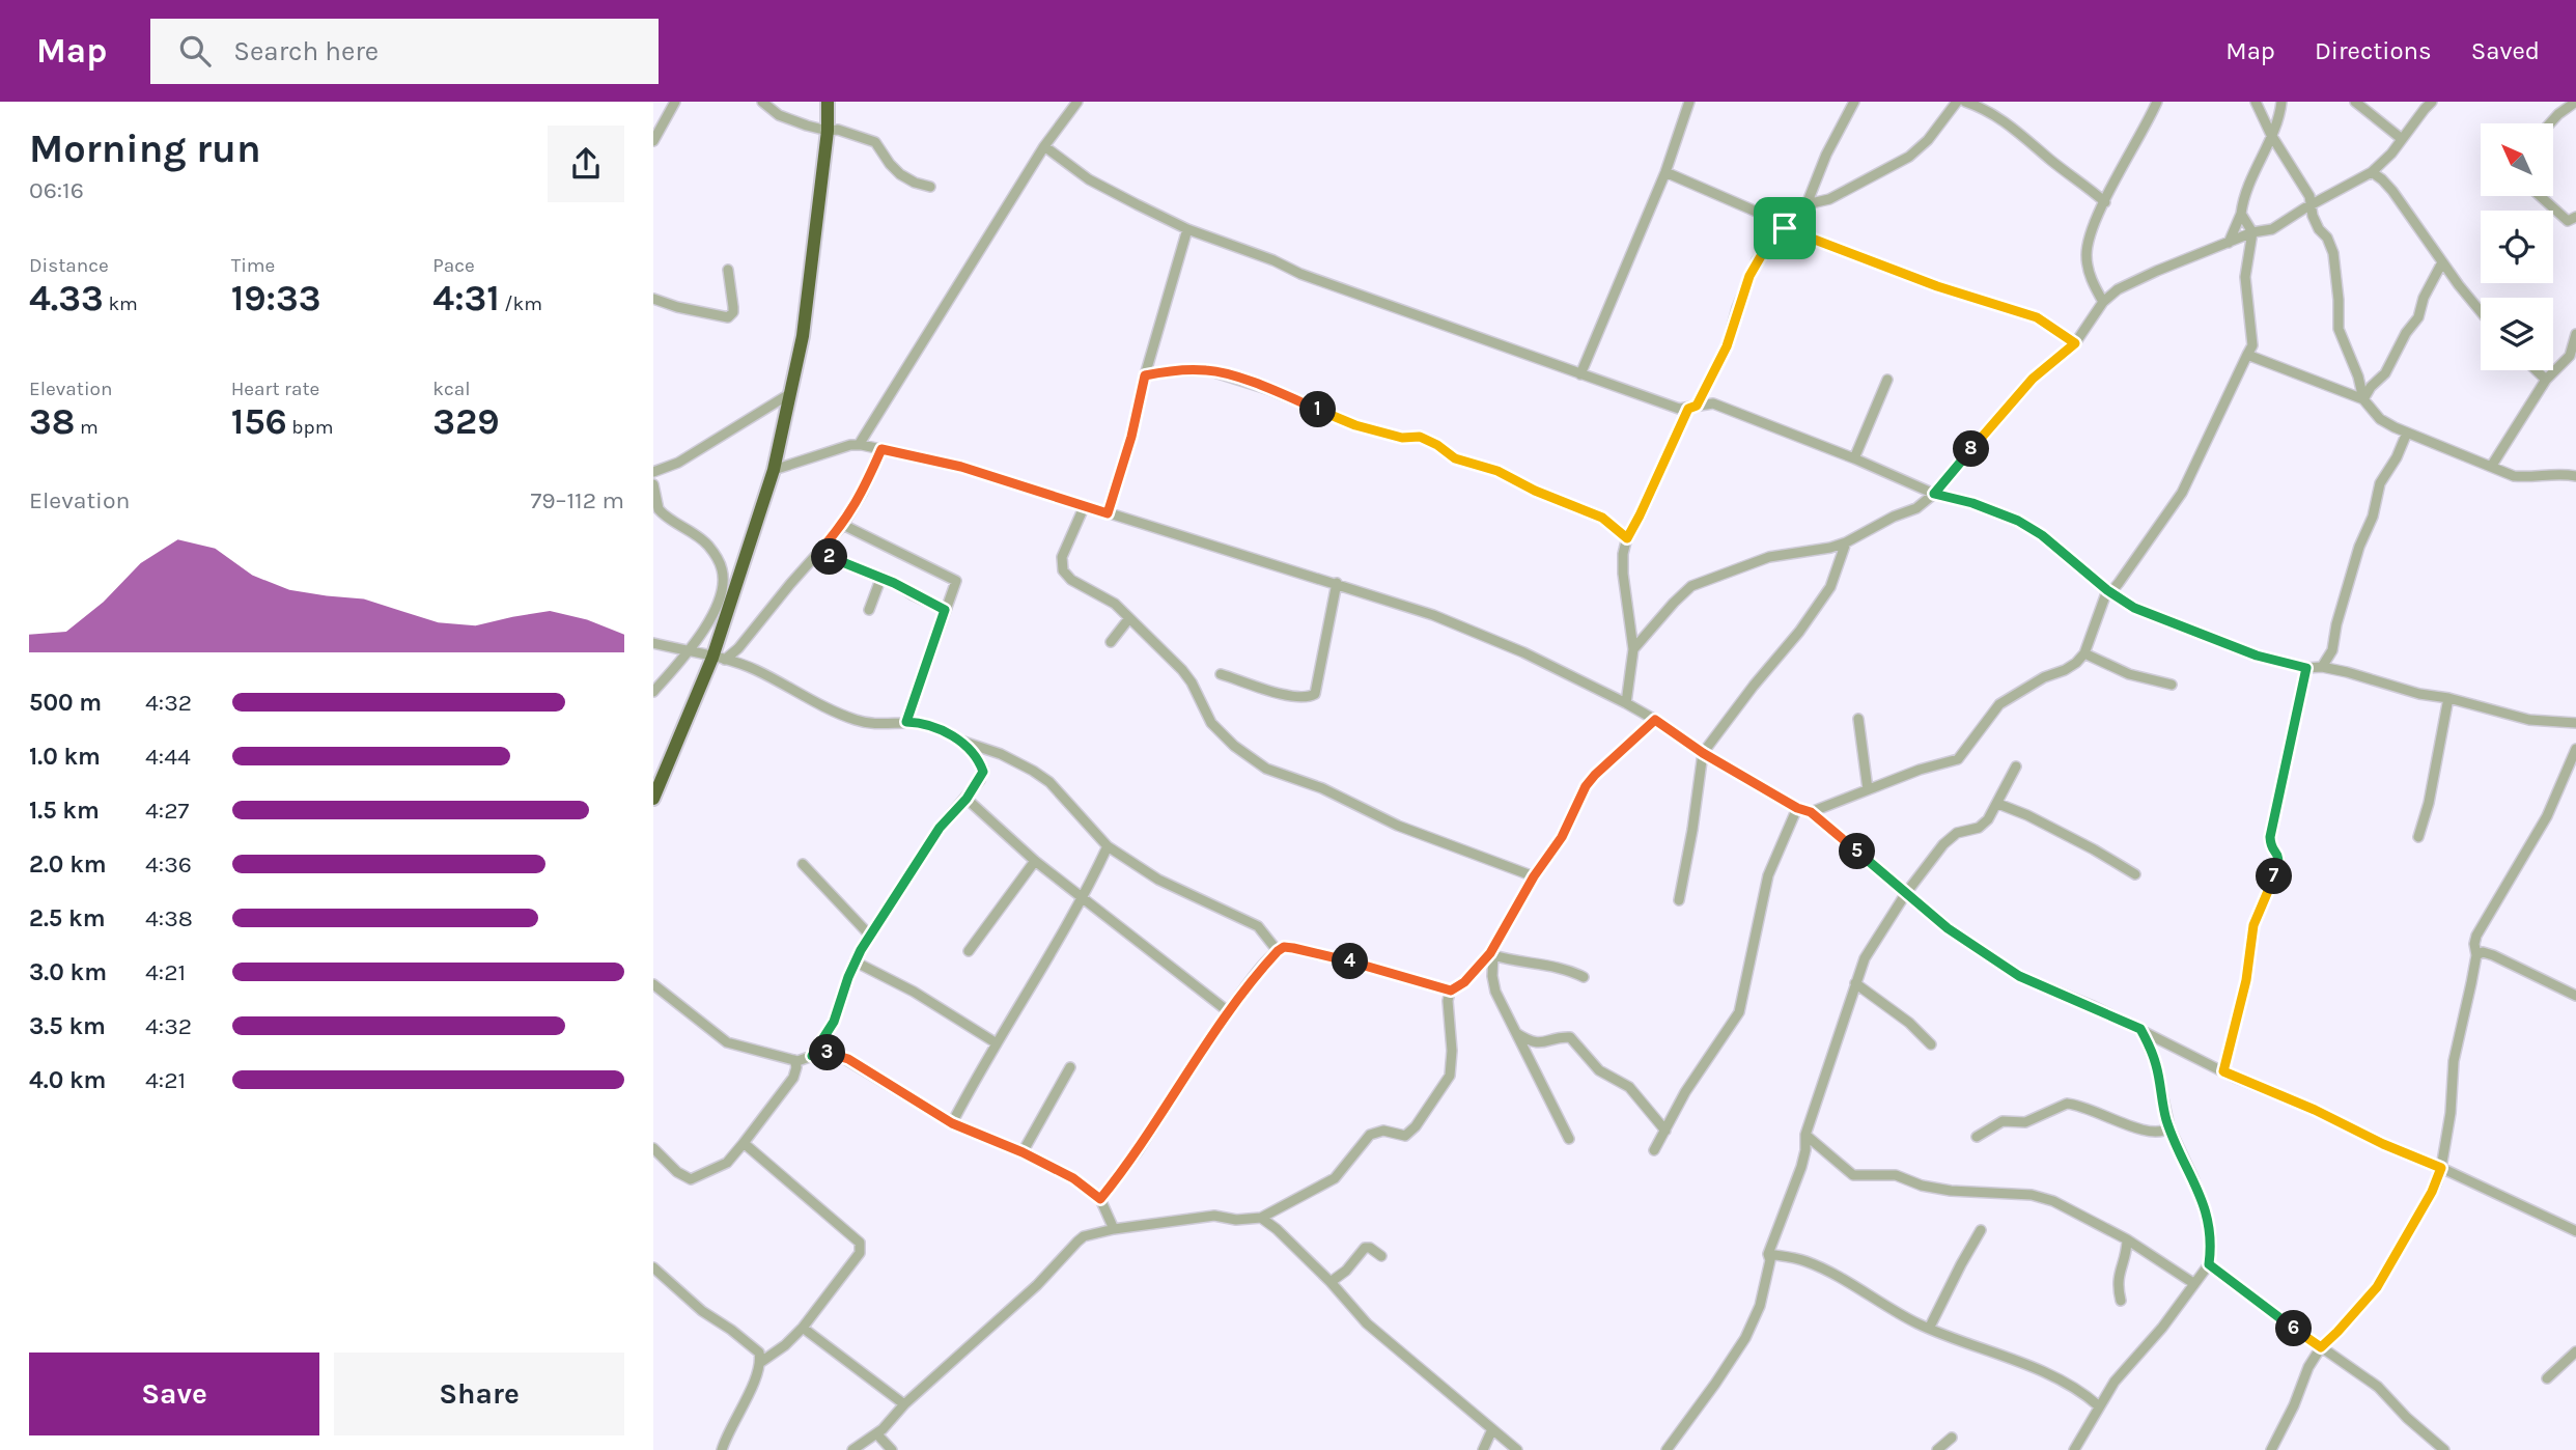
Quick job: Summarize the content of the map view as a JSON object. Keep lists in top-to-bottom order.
{
  "north": "top left",
  "page": {
    "header": "Map",
    "search": "Search here",
    "nav": ["Map", "Directions", "Saved"],
    "heading": ["Morning run", "06:16"],
    "stats": [
      ["Distance", "4.33 km"],
      ["Time", "19:33"],
      ["Pace", "4:31 /km"],
      ["Elevation", "38 m"],
      ["Heart rate", "156 bpm"],
      ["kcal", "329"]
    ],
    "pins": [
      "1",
      "8",
      "2",
      "5",
      "7",
      "4",
      "3",
      "6"
    ],
    "chart": ["Elevation", "79–112 m"],
    "list": [
      {
        "name": "500 m",
        "note": "4:32"
      },
      {
        "name": "1.0 km",
        "note": "4:44"
      },
      {
        "name": "1.5 km",
        "note": "4:27"
      },
      {
        "name": "2.0 km",
        "note": "4:36"
      },
      {
        "name": "2.5 km",
        "note": "4:38"
      },
      {
        "name": "3.0 km",
        "note": "4:21"
      },
      {
        "name": "3.5 km",
        "note": "4:32"
      },
      {
        "name": "4.0 km",
        "note": "4:21"
      }
    ],
    "buttons": ["Save", "Share"]
  }
}
